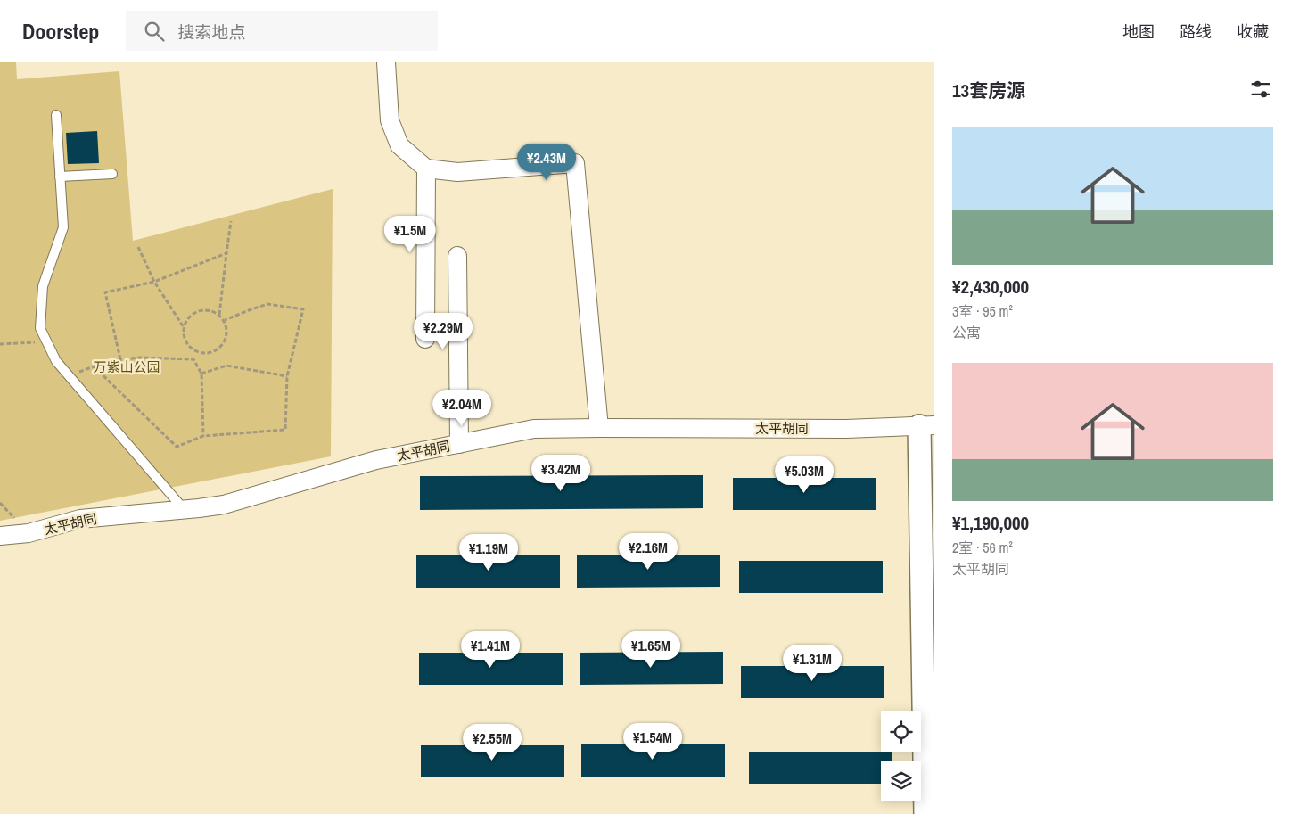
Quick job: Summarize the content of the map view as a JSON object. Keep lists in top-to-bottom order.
{
  "streets": {
    "street": ["太平胡同"]
  },
  "parks": ["万紫山公园"],
  "page": {
    "header": "Doorstep",
    "search": "搜索地点",
    "nav": ["地图", "路线", "收藏"],
    "heading": "13套房源",
    "list": [
      {
        "name": "¥2,430,000",
        "note": "3室 · 95 m² · 公寓"
      },
      {
        "name": "¥1,190,000",
        "note": "2室 · 56 m² · 太平胡同"
      }
    ],
    "price": [
      "¥2.43M",
      "¥1.5M",
      "¥2.29M",
      "¥2.04M",
      "¥3.42M",
      "¥5.03M",
      "¥2.16M",
      "¥1.19M",
      "¥1.41M",
      "¥1.65M",
      "¥1.31M",
      "¥1.54M",
      "¥2.55M"
    ]
  }
}
